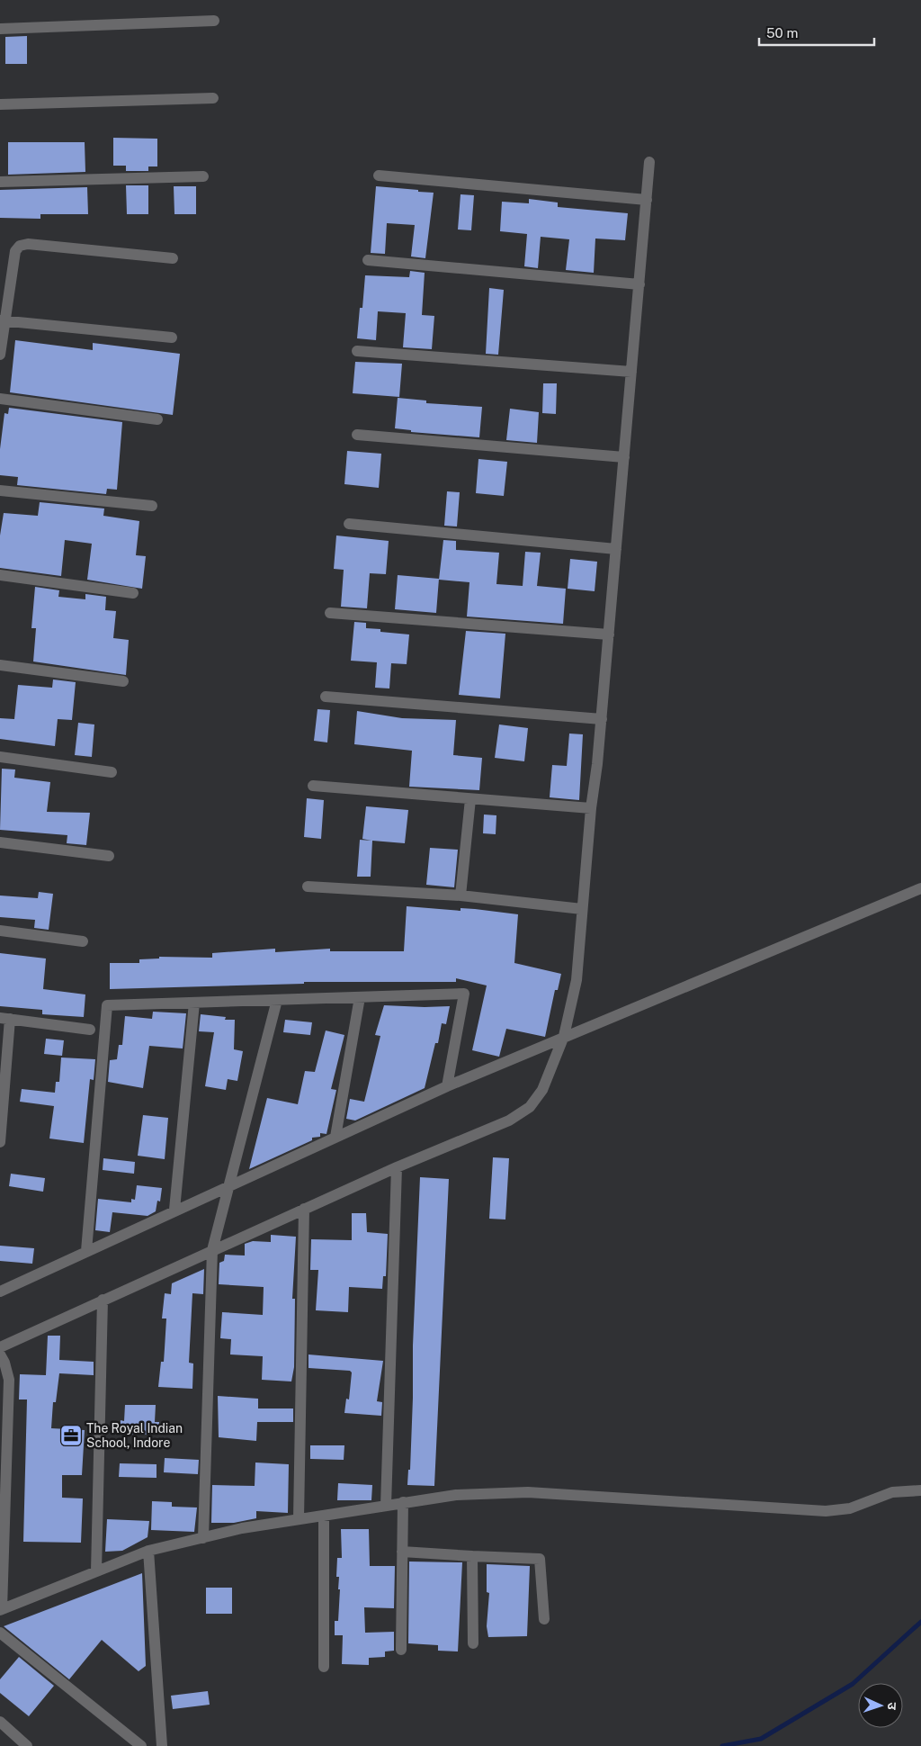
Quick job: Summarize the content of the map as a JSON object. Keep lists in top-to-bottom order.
{
  "places": {
    "office": ["The Royal Indian School, Indore"]
  },
  "scale_bar": "50 m",
  "north": "right"
}
